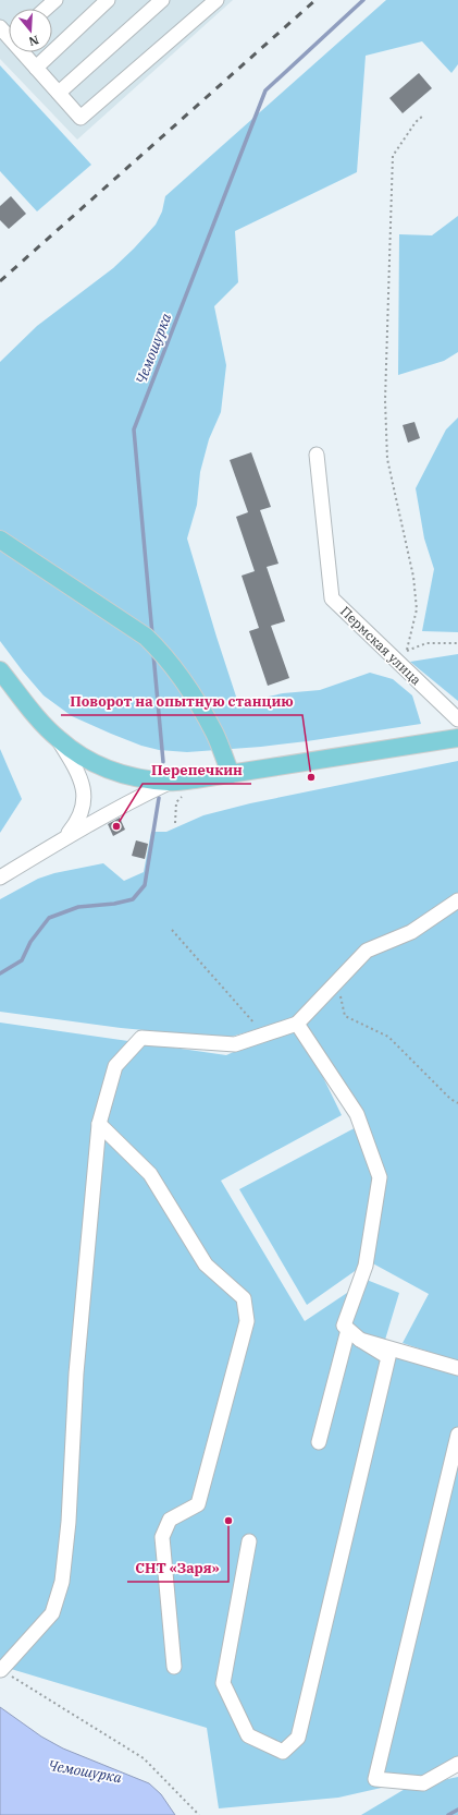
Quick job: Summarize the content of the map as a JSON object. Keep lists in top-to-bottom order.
{
  "streets": {
    "street": ["Пермская улица"]
  },
  "water": ["Чемошурка"],
  "places": ["Поворот на опытную станцию", "Перепечкин", "СНТ «Заря»"],
  "north": "bottom"
}
